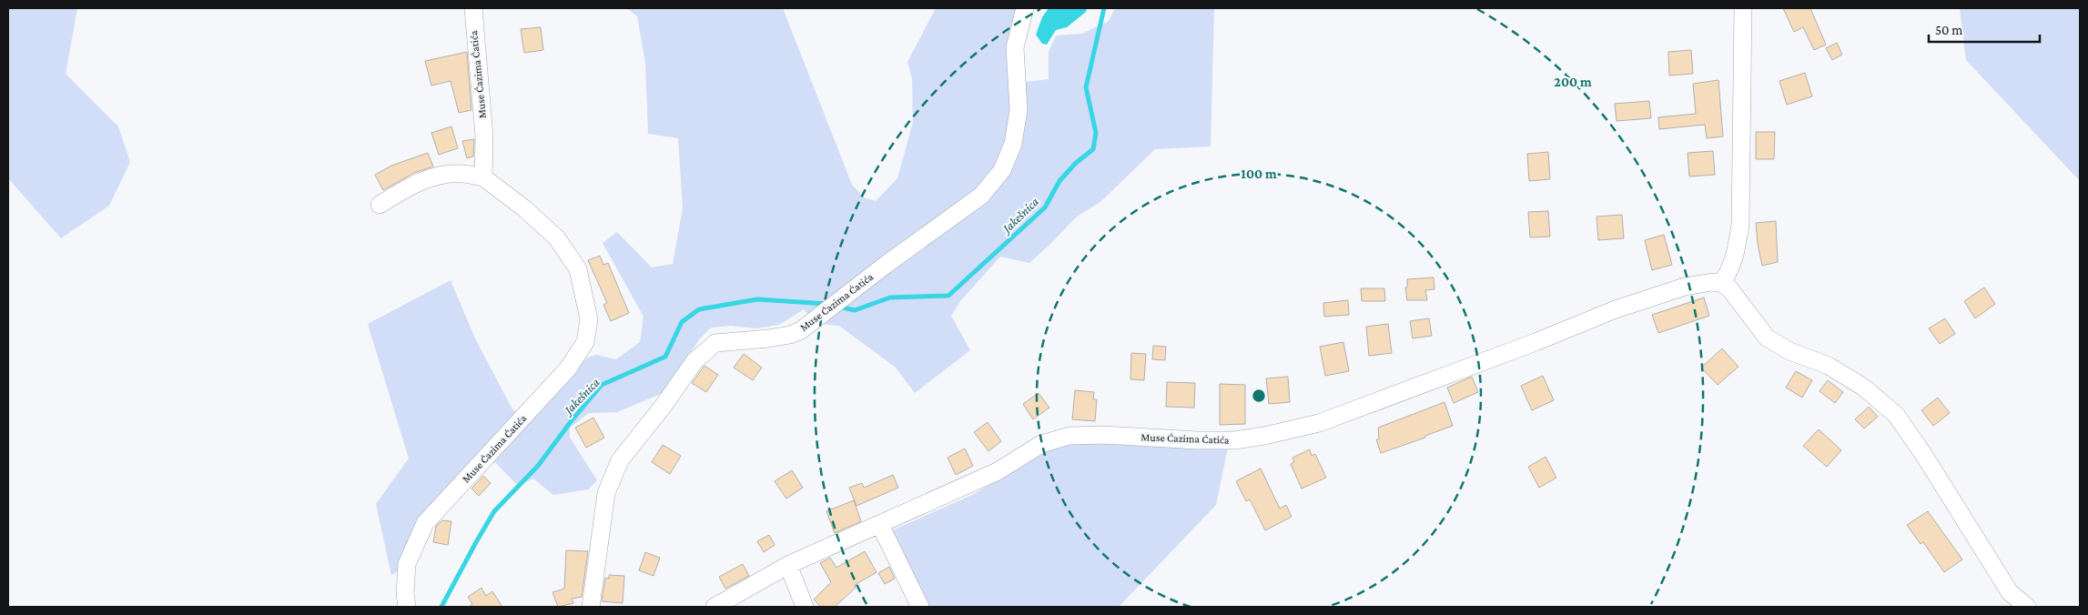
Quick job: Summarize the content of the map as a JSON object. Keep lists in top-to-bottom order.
{
  "streets": {
    "street": ["Muse Ćazima Ćatića"]
  },
  "water": ["Jakešnica"],
  "scale_bar": "50 m",
  "rings": ["200 m", "100 m"]
}
